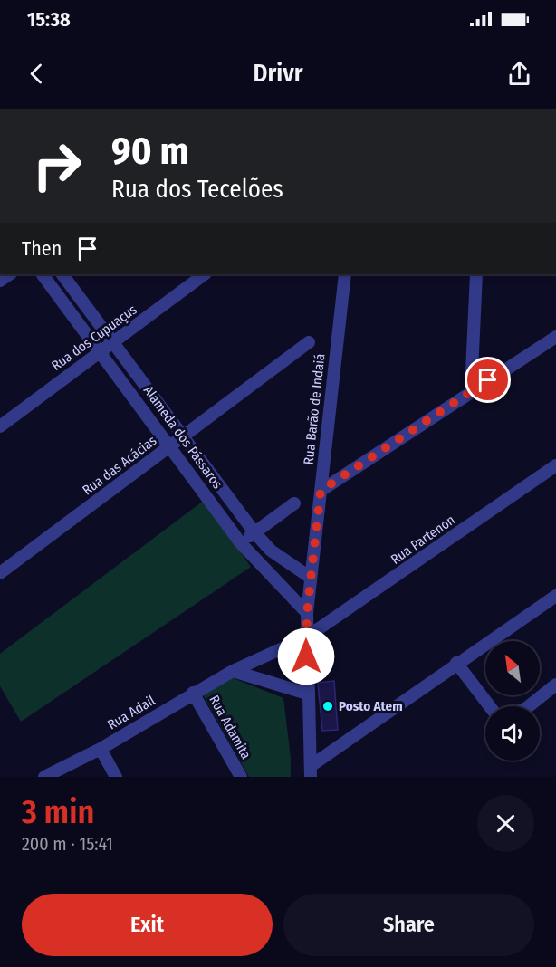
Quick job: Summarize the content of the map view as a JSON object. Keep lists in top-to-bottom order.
{
  "streets": {
    "street": [
      "Rua dos Cupuaçus",
      "Rua Barão de Indaiá",
      "Alameda dos Pássaros",
      "Rua das Acácias",
      "Rua Partenon",
      "Rua Adail",
      "Rua Adamita"
    ]
  },
  "crossings": [
    ["Rua dos Cupuaçus", "Alameda dos Pássaros"],
    ["Rua Barão de Indaiá", "Alameda dos Pássaros"],
    ["Rua Barão de Indaiá", "Rua Partenon"],
    ["Rua Barão de Indaiá", "Rua Adail"],
    ["Alameda dos Pássaros", "Rua das Acácias"],
    ["Rua Partenon", "Rua Adail"],
    ["Rua Adail", "Rua Adamita"]
  ],
  "places": ["Posto Atem"],
  "north": "top left",
  "page": {
    "status": "15:38",
    "header": "Drivr",
    "turn": ["90 m", "Rua dos Tecelões"],
    "then": "Then",
    "heading": ["3 min", "200 m · 15:41"],
    "buttons": ["Exit", "Share"]
  }
}
